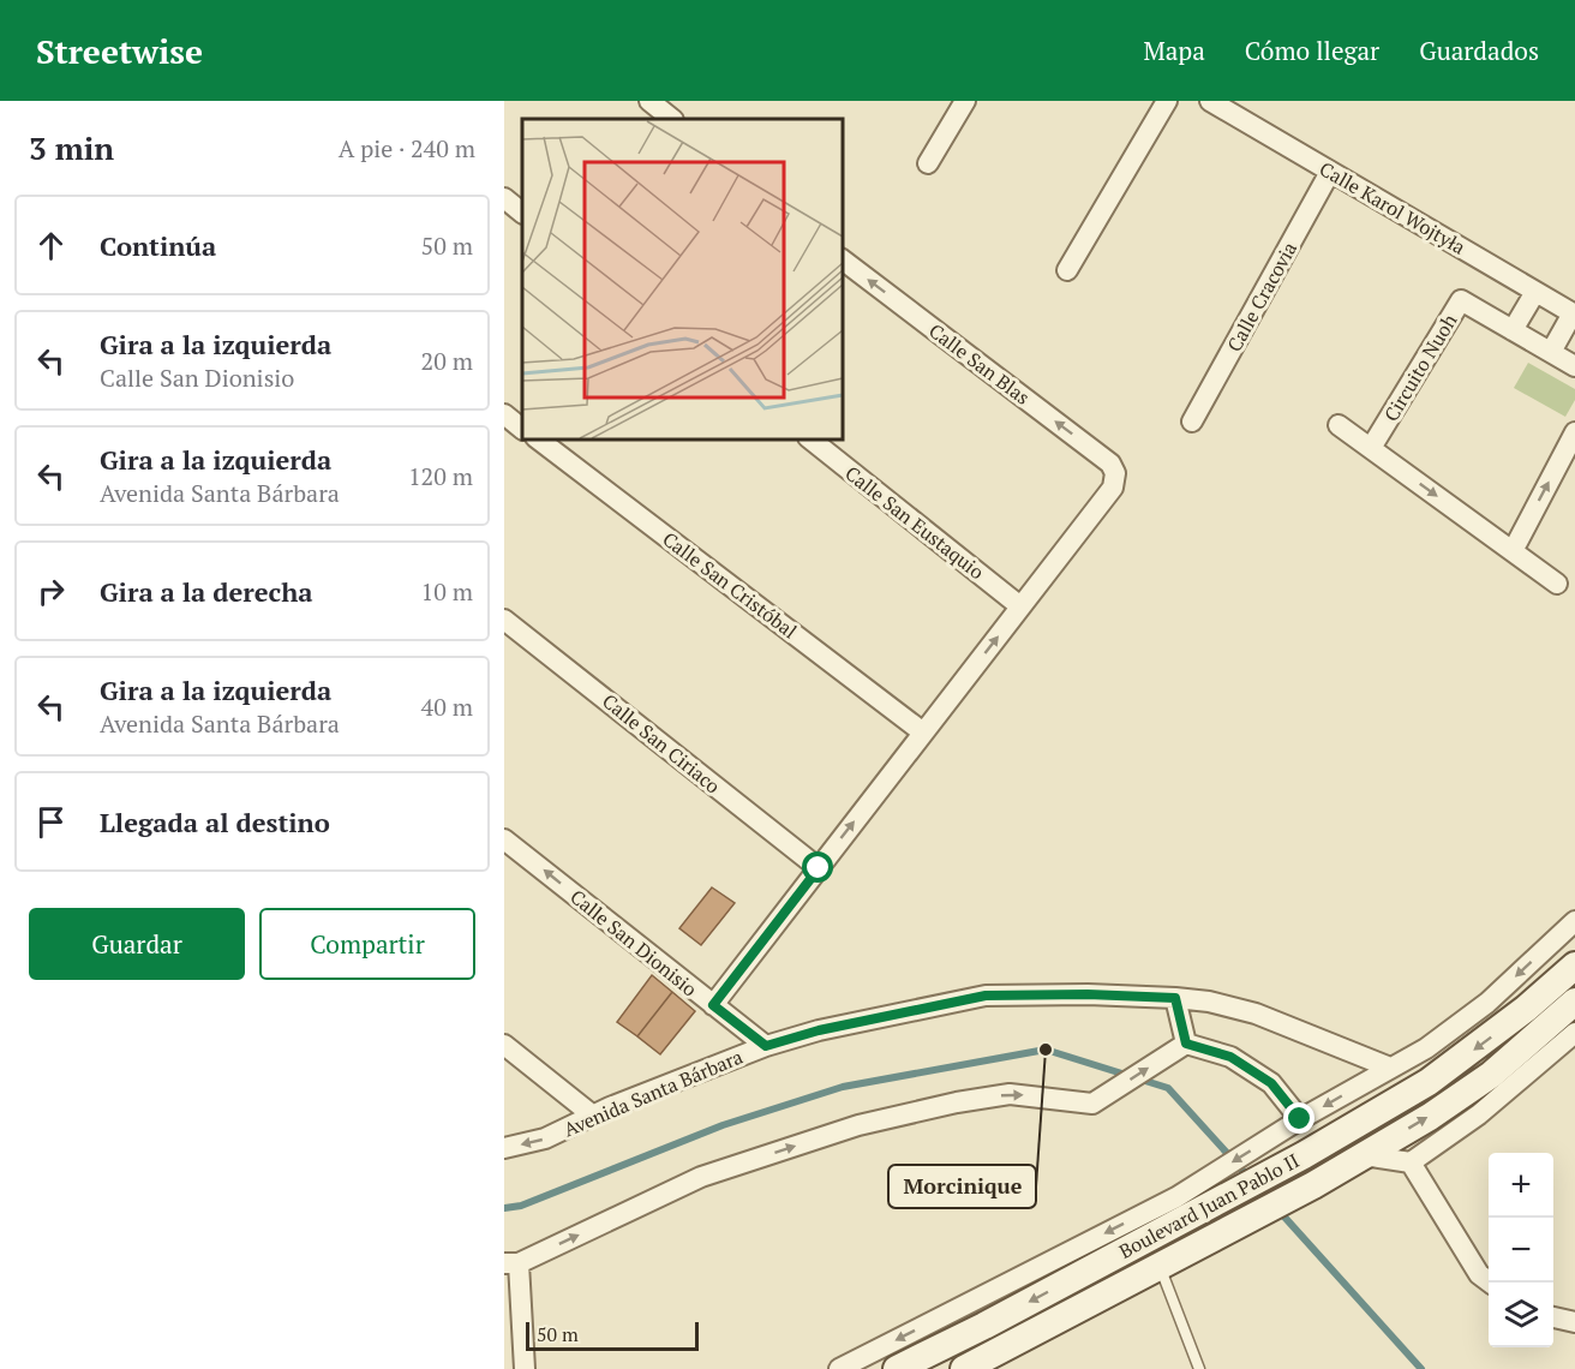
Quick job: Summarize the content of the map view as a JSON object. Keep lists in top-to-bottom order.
{
  "streets": {
    "main road": ["Boulevard Juan Pablo II"],
    "street": [
      "Calle Karol Wojtyła",
      "Calle Cracovia",
      "Calle San Blas",
      "Circuito Nuoh",
      "Calle San Eustaquio",
      "Calle San Cristóbal",
      "Calle San Ciriaco",
      "Calle San Dionisio",
      "Avenida Santa Bárbara"
    ]
  },
  "crossings": [
    ["Calle Karol Wojtyła", "Calle Cracovia"],
    ["Calle San Blas", "Calle San Eustaquio"],
    ["Calle San Dionisio", "Avenida Santa Bárbara"]
  ],
  "places": ["Morcinique"],
  "scale_bar": "50 m",
  "page": {
    "header": "Streetwise",
    "nav": ["Mapa", "Cómo llegar", "Guardados"],
    "heading": ["3 min", "A pie · 240 m"],
    "list": [
      ["Continúa", "50 m"],
      ["Gira a la izquierda", "Calle San Dionisio", "20 m"],
      ["Gira a la izquierda", "Avenida Santa Bárbara", "120 m"],
      ["Gira a la derecha", "10 m"],
      ["Gira a la izquierda", "Avenida Santa Bárbara", "40 m"],
      "Llegada al destino"
    ],
    "buttons": ["Guardar", "Compartir"],
    "map_buttons": ["+", "−"],
    "scale": "50 m"
  }
}
